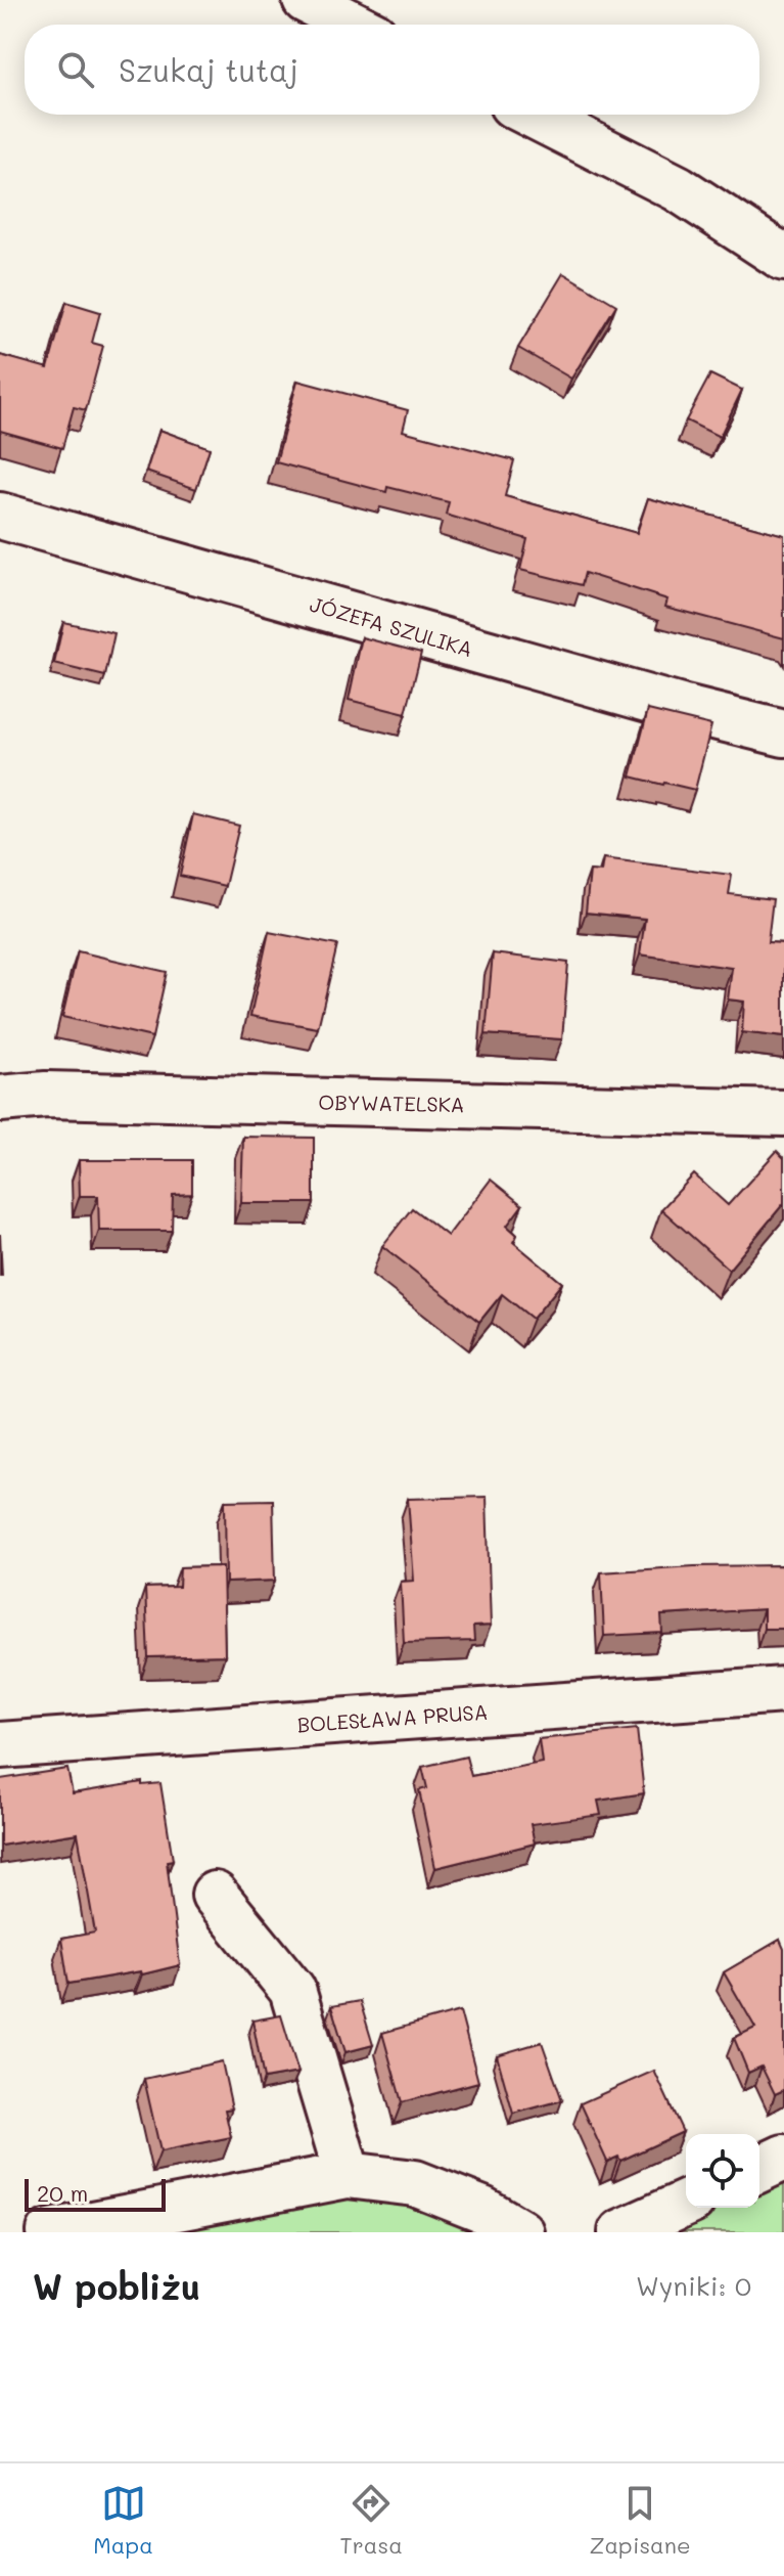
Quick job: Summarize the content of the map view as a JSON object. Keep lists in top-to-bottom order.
{
  "streets": {
    "street": ["JÓZEFA SZULIKA", "OBYWATELSKA", "BOLESŁAWA PRUSA"]
  },
  "scale_bar": "20 m",
  "page": {
    "search": "Szukaj tutaj",
    "scale": "20 m",
    "heading": ["W pobliżu", "Wyniki: 0"],
    "nav": ["Mapa", "Trasa", "Zapisane"]
  }
}
